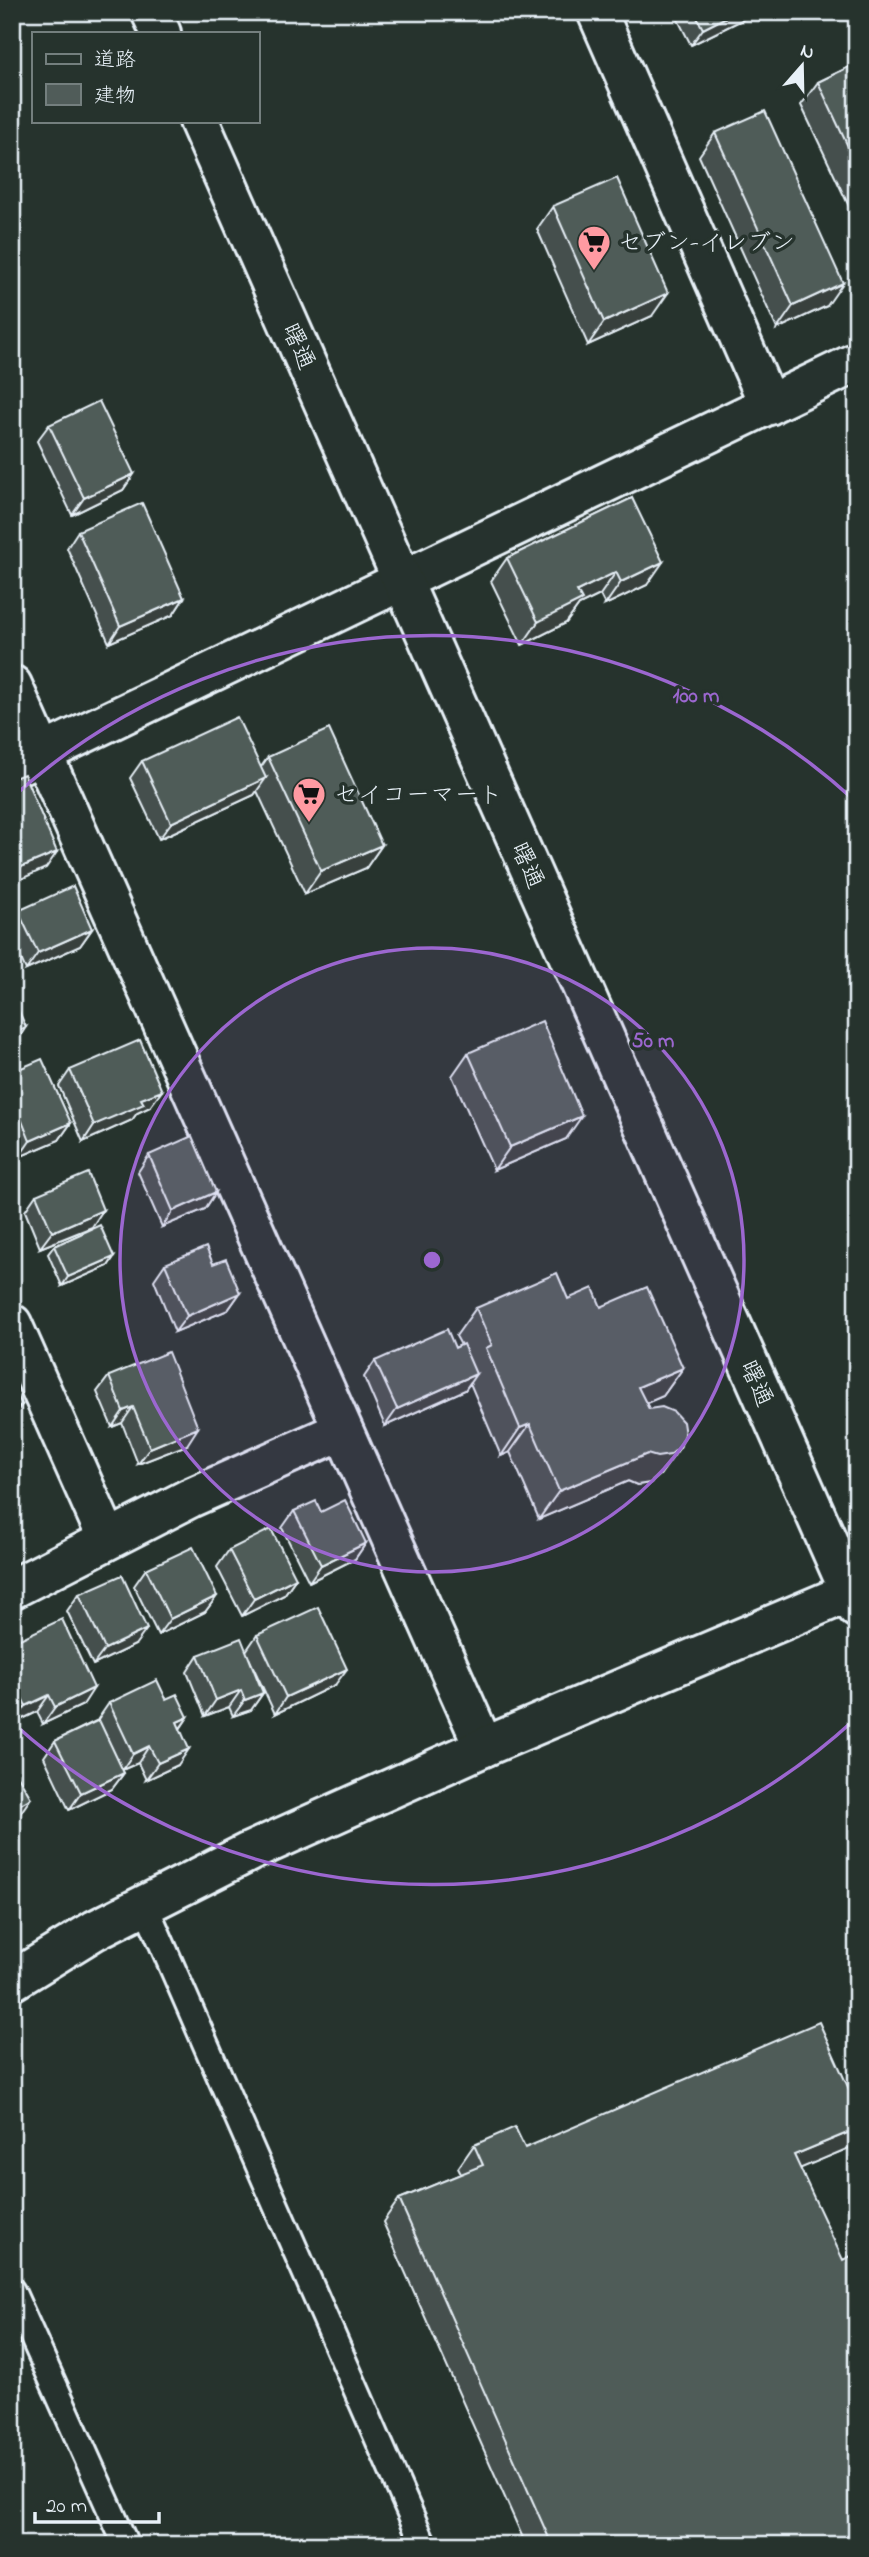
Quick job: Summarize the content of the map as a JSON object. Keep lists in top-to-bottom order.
{
  "streets": {
    "street": ["曙通"]
  },
  "places": {
    "supermarket": ["セブン-イレブン", "セイコーマート"]
  },
  "legend": ["道路", "建物"],
  "scale_bar": "20 m",
  "north": "top",
  "rings": ["100 m", "50 m"]
}
